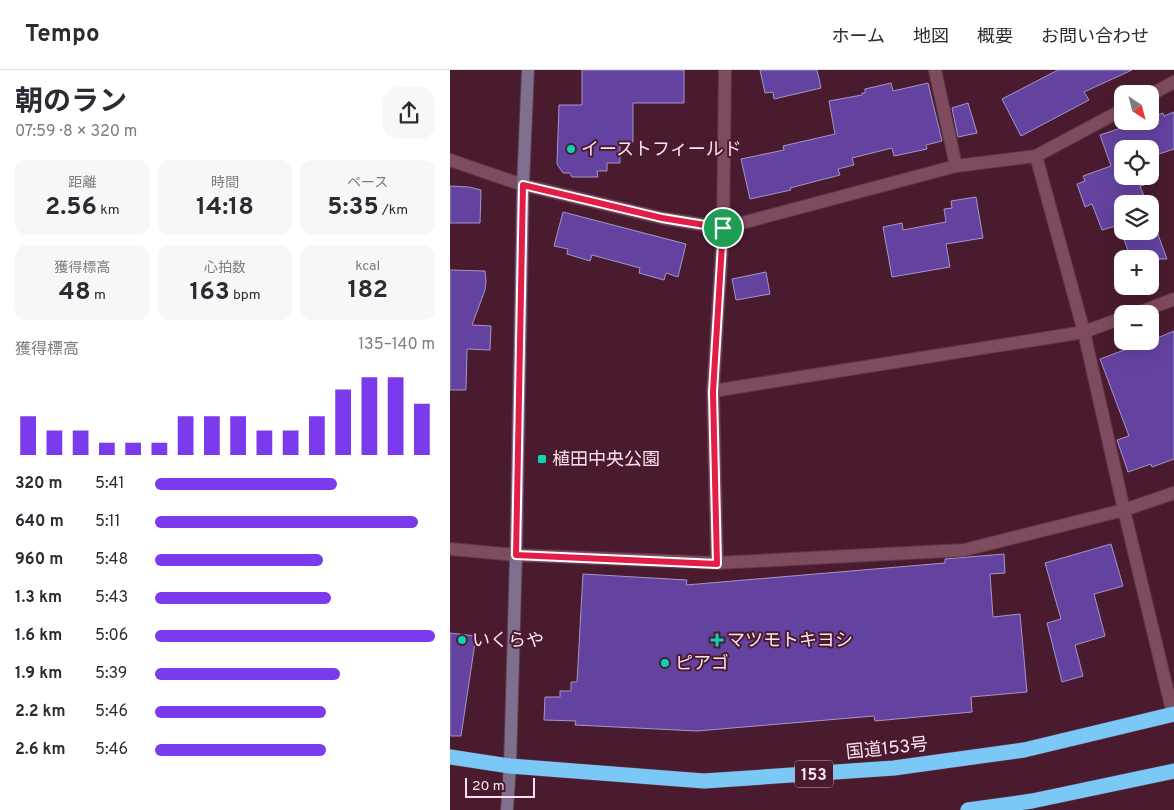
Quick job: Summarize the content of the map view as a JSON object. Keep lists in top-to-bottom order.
{
  "streets": {
    "highway": ["国道153号", "153"]
  },
  "places": {
    "other": ["イーストフィールド", "いくらや", "ピアゴ"],
    "transit": ["植田中央公園"],
    "health": ["マツモトキヨシ"]
  },
  "scale_bar": "20 m",
  "north": "bottom right",
  "page": {
    "header": "Tempo",
    "nav": [
      "ホーム",
      "地図",
      "概要",
      "お問い合わせ"
    ],
    "heading": ["朝のラン", "07:59 · 8 × 320 m"],
    "map_buttons": ["+", "−"],
    "stats": [
      ["距離", "2.56 km"],
      ["時間", "14:18"],
      ["ペース", "5:35 /km"],
      ["獲得標高", "48 m"],
      ["心拍数", "163 bpm"],
      ["kcal", "182"]
    ],
    "chart": ["獲得標高", "135–140 m"],
    "list": [
      {
        "name": "320 m",
        "note": "5:41"
      },
      {
        "name": "640 m",
        "note": "5:11"
      },
      {
        "name": "960 m",
        "note": "5:48"
      },
      {
        "name": "1.3 km",
        "note": "5:43"
      },
      {
        "name": "1.6 km",
        "note": "5:06"
      },
      {
        "name": "1.9 km",
        "note": "5:39"
      },
      {
        "name": "2.2 km",
        "note": "5:46"
      },
      {
        "name": "2.6 km",
        "note": "5:46"
      }
    ],
    "scale": "20 m"
  }
}
